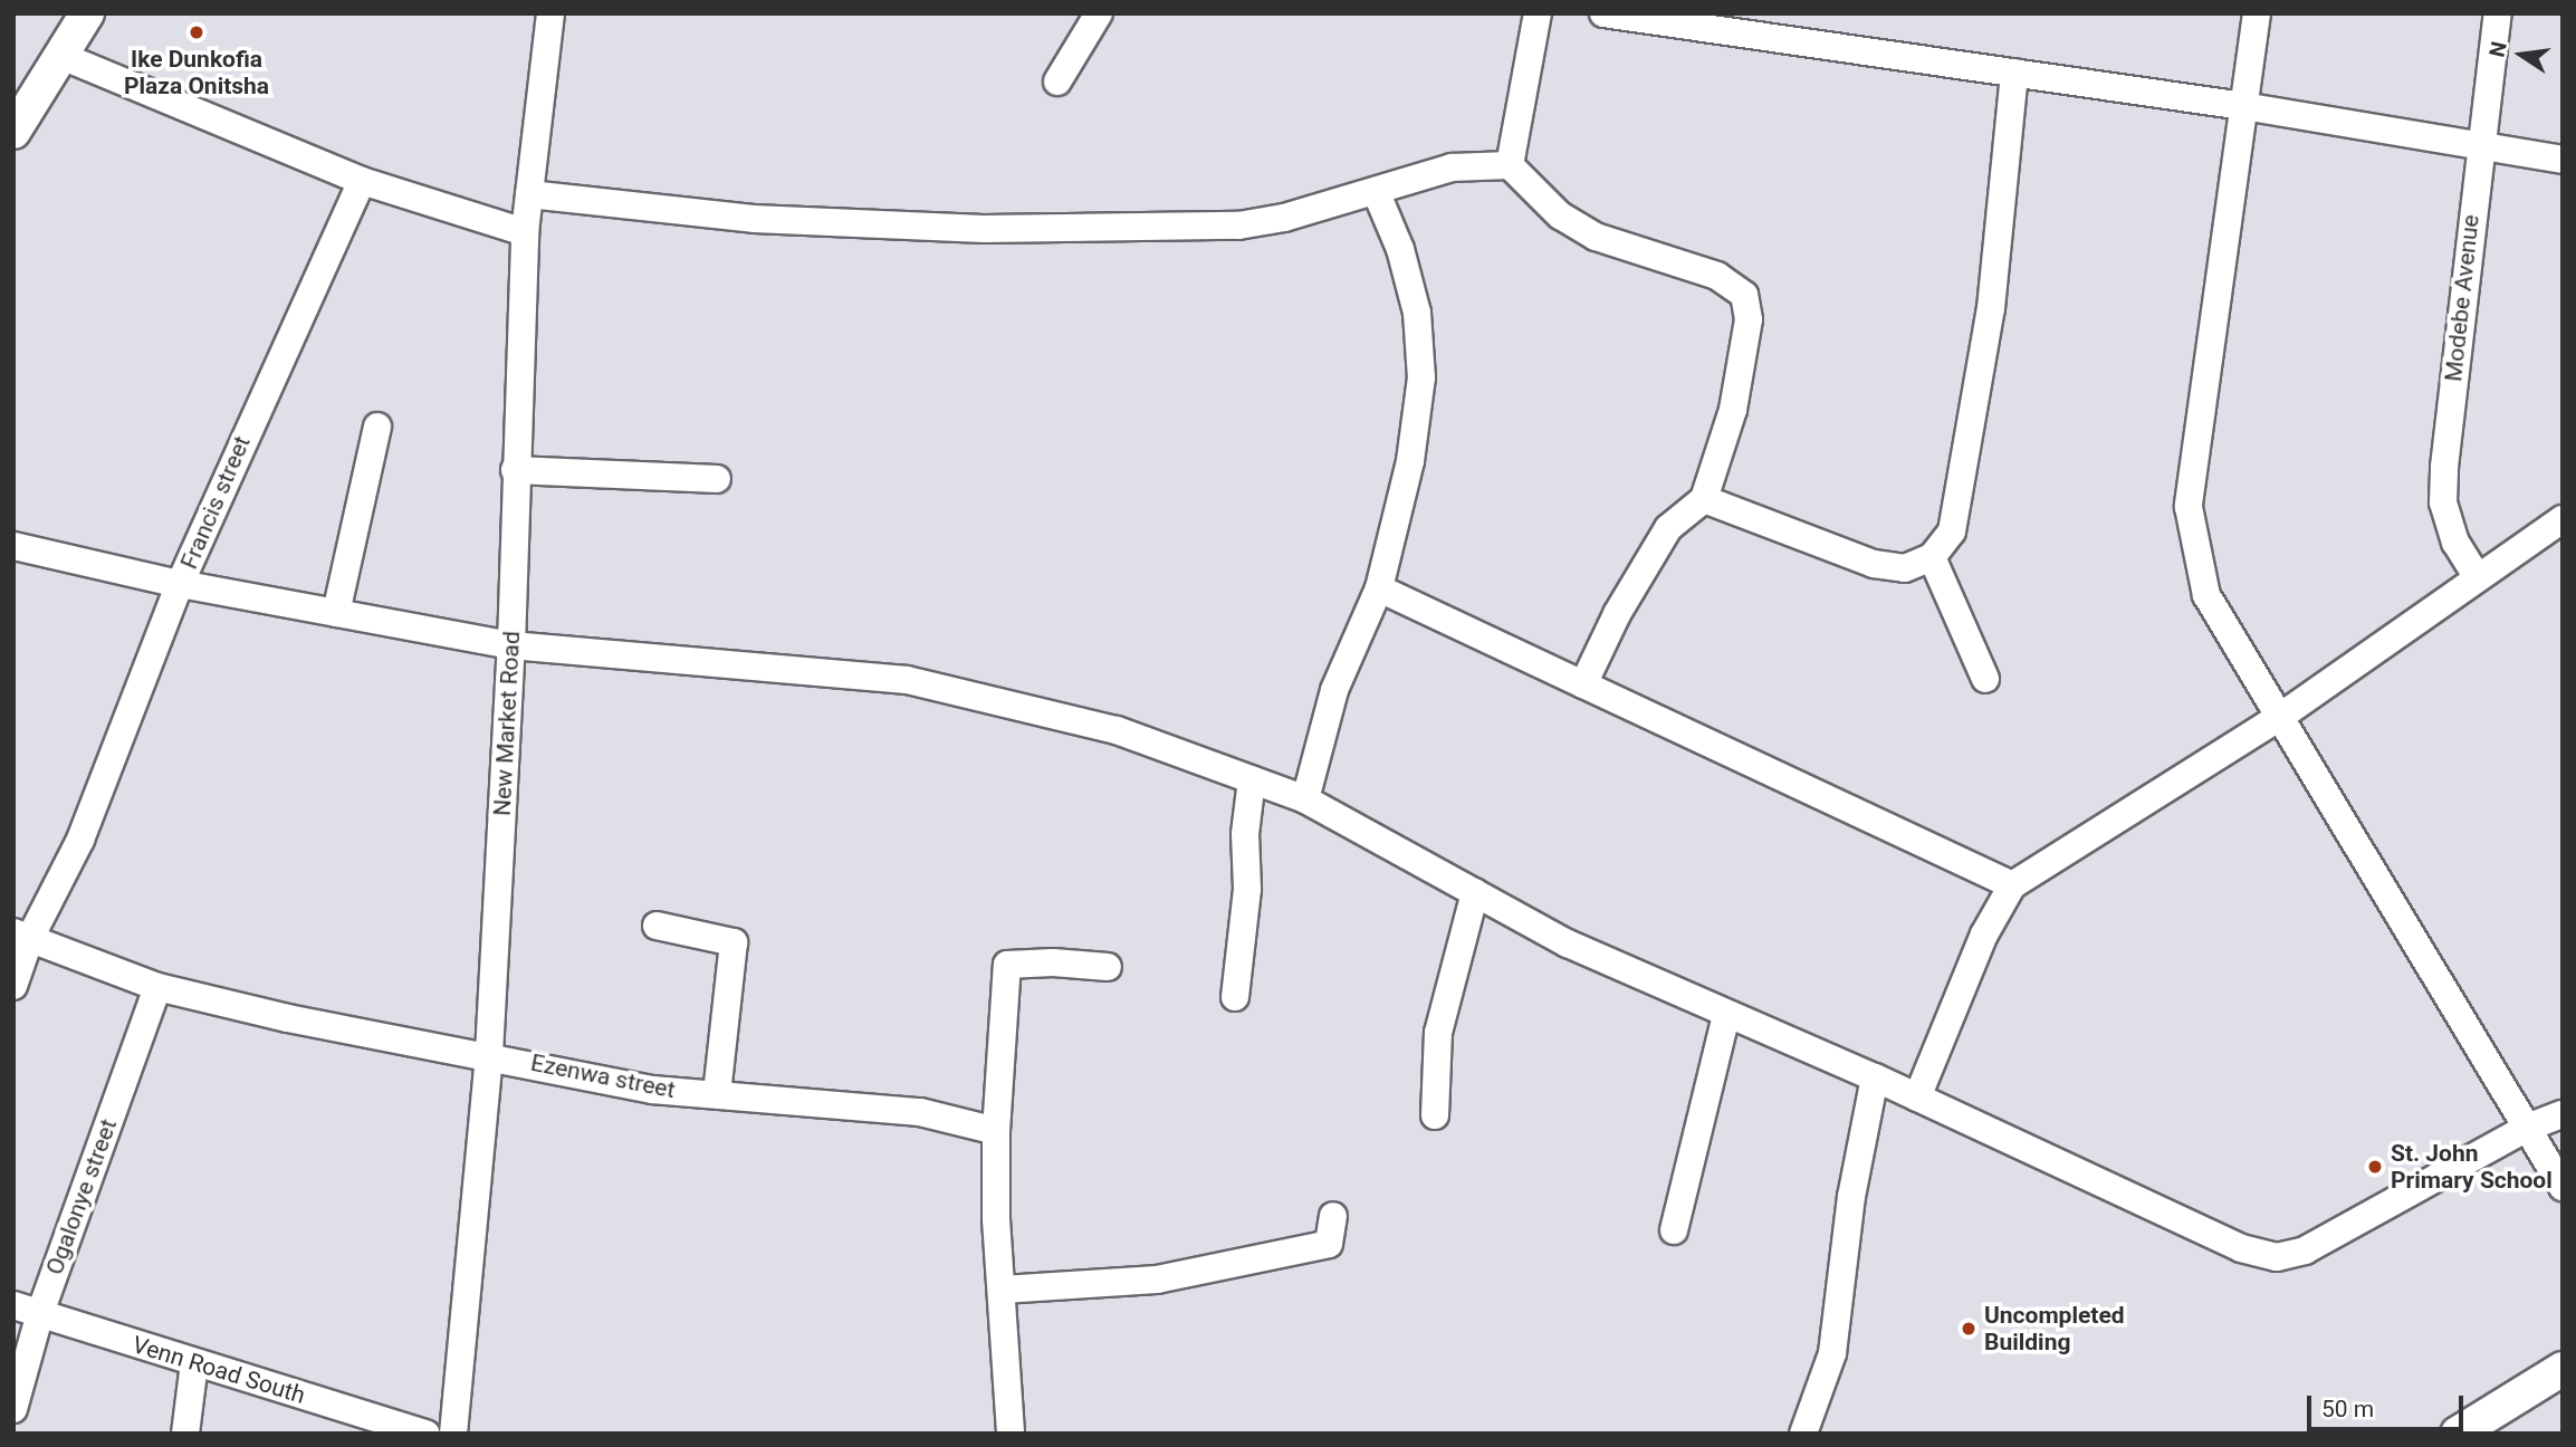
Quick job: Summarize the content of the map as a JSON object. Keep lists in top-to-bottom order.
{
  "streets": {
    "street": [
      "Modebe Avenue",
      "Francis street",
      "New Market Road",
      "Ezenwa street",
      "Ogalonye street",
      "Venn Road South"
    ]
  },
  "crossings": [
    ["Francis street", "Ezenwa street"],
    ["New Market Road", "Ezenwa street"],
    ["Ezenwa street", "Ogalonye street"],
    ["Ogalonye street", "Venn Road South"]
  ],
  "places": ["Ike Dunkofia Plaza Onitsha", "St. John Primary School", "Uncompleted Building"],
  "scale_bar": "50 m",
  "north": "left"
}
